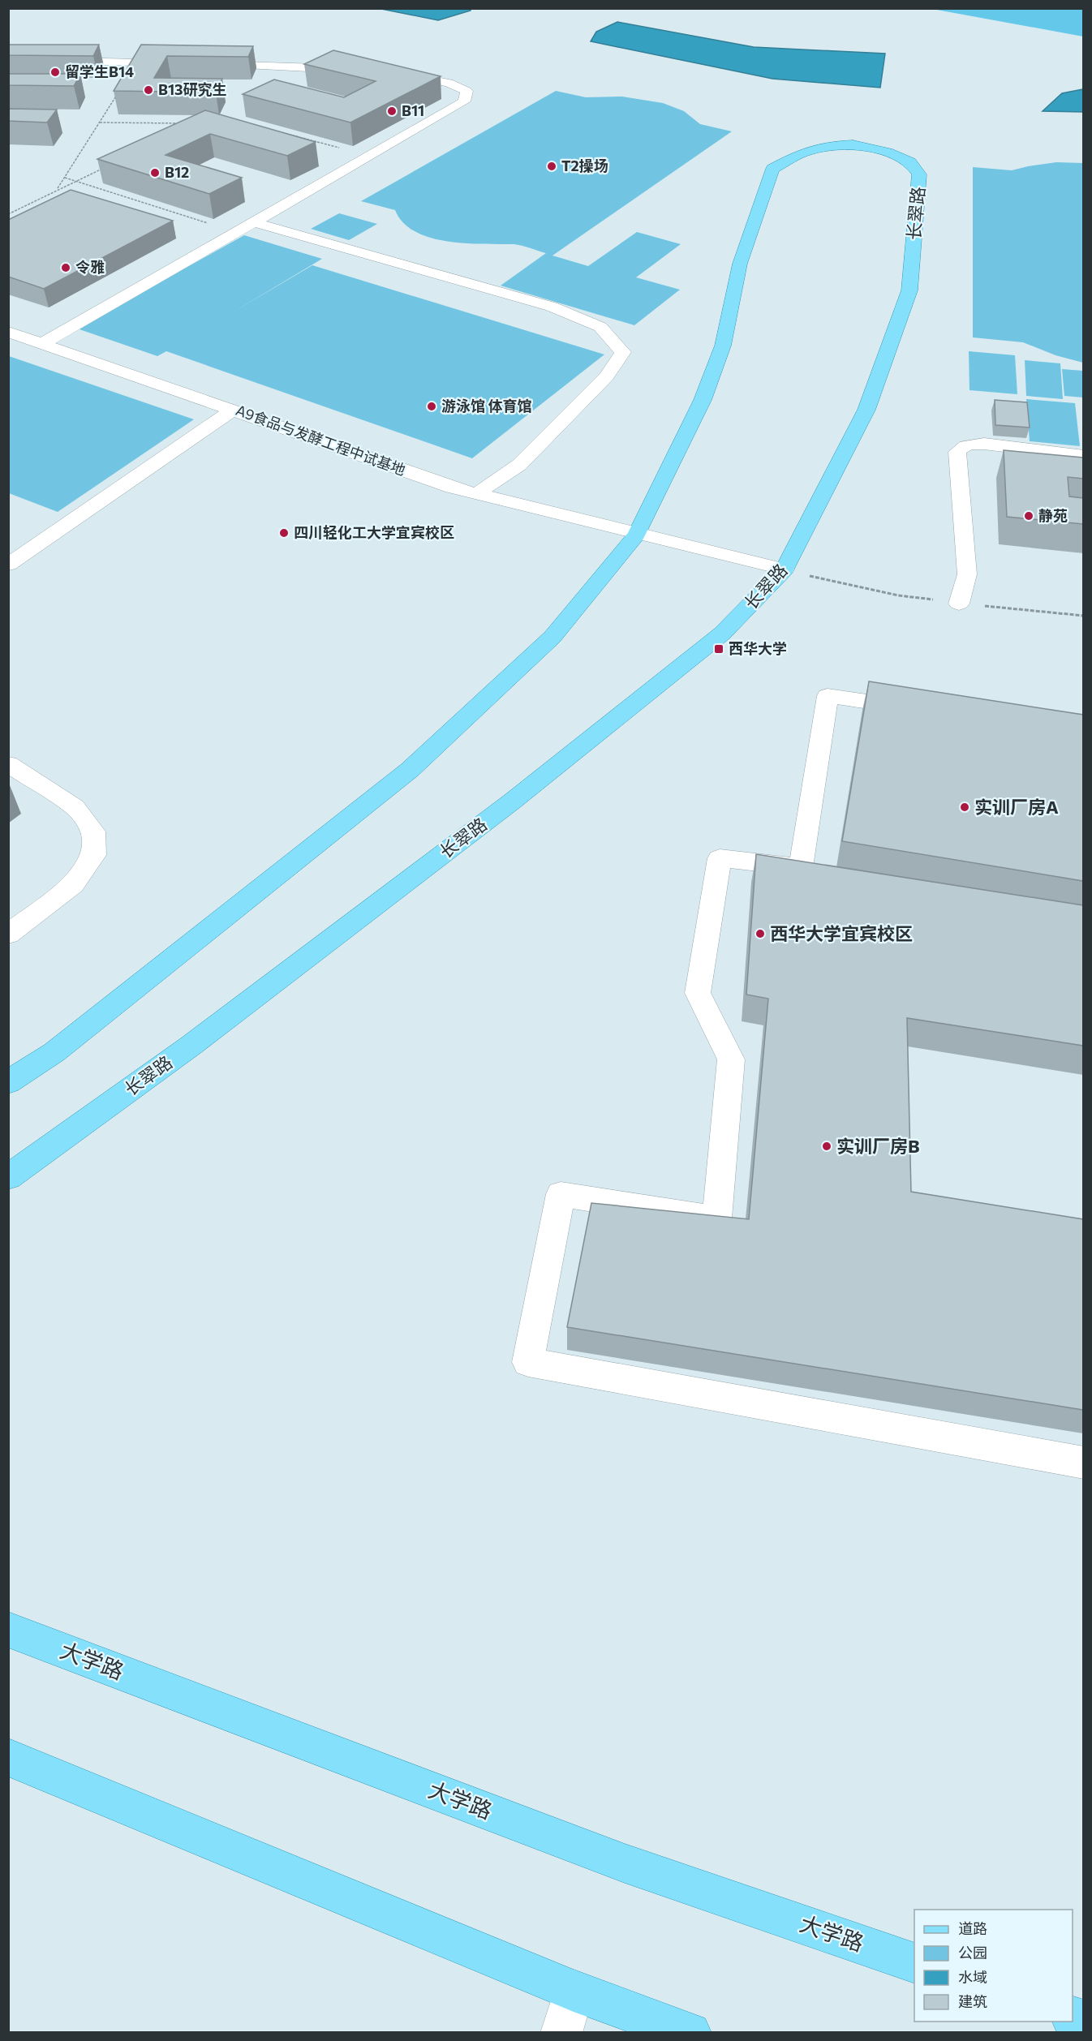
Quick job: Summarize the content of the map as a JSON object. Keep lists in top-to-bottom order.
{
  "streets": {
    "main road": ["长翠路", "大学路"],
    "street": ["A9食品与发酵工程中试基地"]
  },
  "crossings": [
    ["长翠路", "A9食品与发酵工程中试基地"]
  ],
  "places": {
    "other": [
      "留学生B14",
      "B13研究生",
      "B11",
      "T2操场",
      "B12",
      "令雅",
      "游泳馆 体育馆",
      "静苑",
      "四川轻化工大学宜宾校区",
      "实训厂房A",
      "西华大学宜宾校区",
      "实训厂房B"
    ],
    "transit": ["西华大学"]
  },
  "legend": [
    "道路",
    "公园",
    "水域",
    "建筑"
  ]
}
